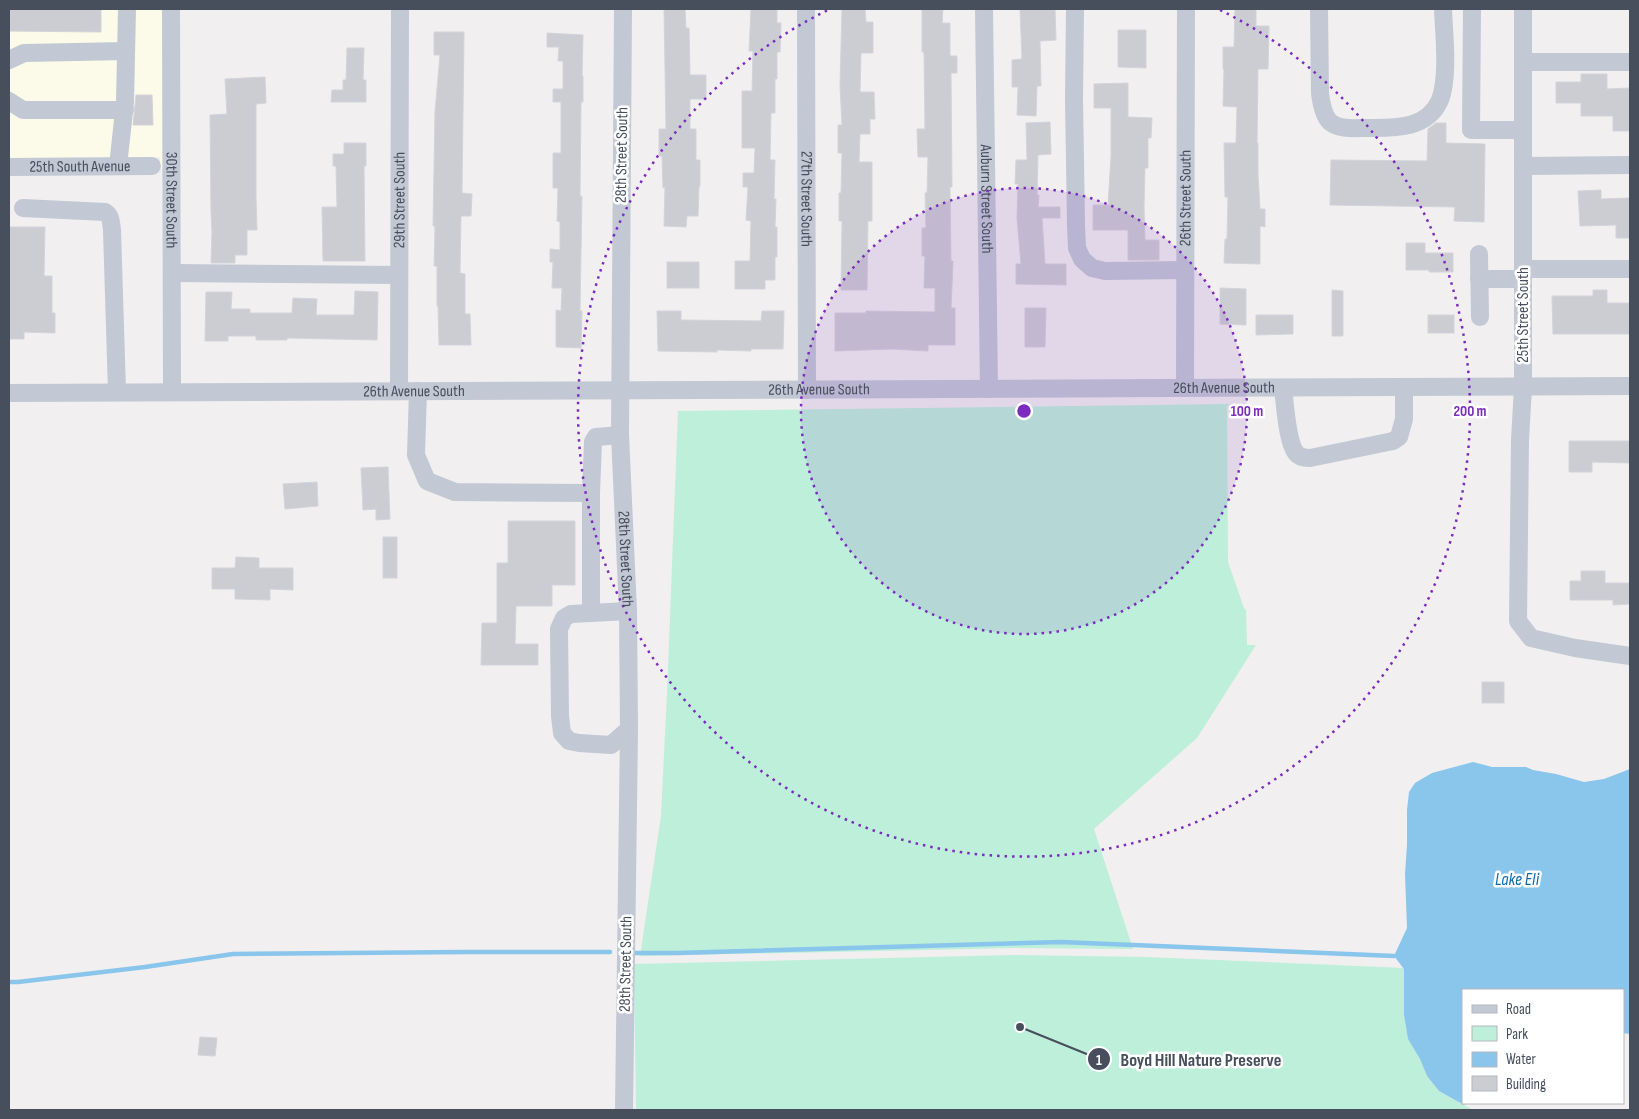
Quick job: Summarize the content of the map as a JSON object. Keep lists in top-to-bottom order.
{
  "streets": {
    "street": [
      "28th Street South",
      "25th South Avenue",
      "27th Street South",
      "Auburn Street South",
      "26th Street South",
      "30th Street South",
      "29th Street South",
      "25th Street South",
      "26th Avenue South"
    ]
  },
  "crossings": [
    ["28th Street South", "26th Avenue South"],
    ["27th Street South", "26th Avenue South"],
    ["Auburn Street South", "26th Avenue South"],
    ["26th Street South", "26th Avenue South"],
    ["30th Street South", "26th Avenue South"],
    ["29th Street South", "26th Avenue South"],
    ["25th Street South", "26th Avenue South"]
  ],
  "water": ["Lake Eli"],
  "places": ["Boyd Hill Nature Preserve"],
  "legend": [
    "Road",
    "Park",
    "Water",
    "Building"
  ],
  "rings": ["100 m", "200 m"]
}
